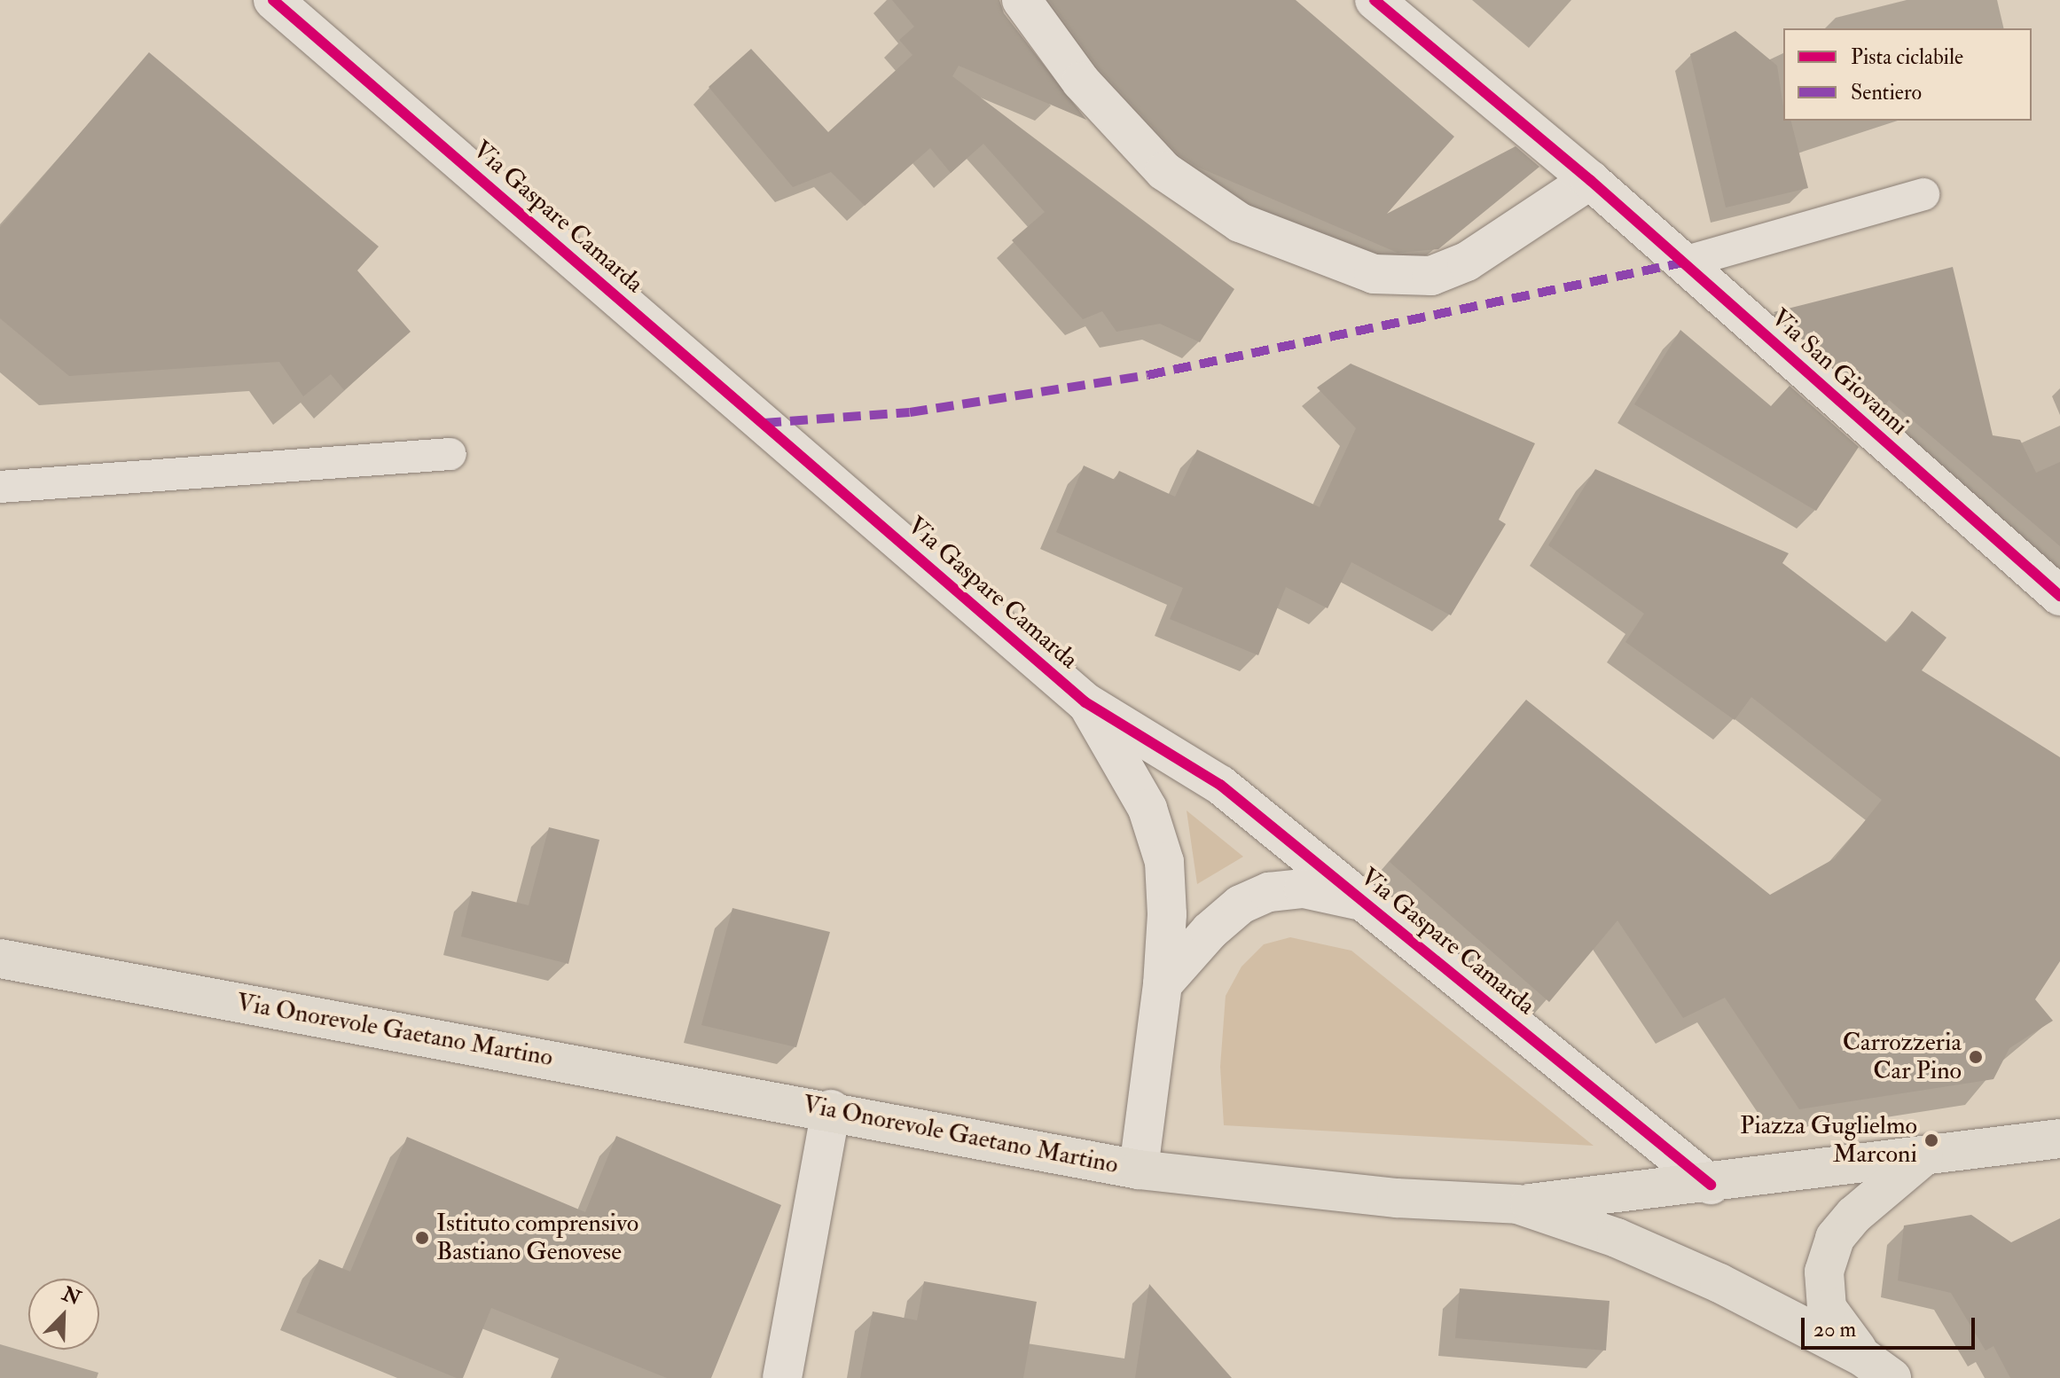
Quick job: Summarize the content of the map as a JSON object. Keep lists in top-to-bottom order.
{
  "streets": {
    "main road": ["Via Onorevole Gaetano Martino"],
    "street": ["Via Gaspare Camarda", "Via San Giovanni"]
  },
  "crossings": [
    ["Via Gaspare Camarda", "Via Onorevole Gaetano Martino"]
  ],
  "places": ["Carrozzeria Car Pino", "Piazza Guglielmo Marconi", "Istituto comprensivo Bastiano Genovese"],
  "legend": ["Pista ciclabile", "Sentiero"],
  "scale_bar": "20 m",
  "north": "top right"
}
